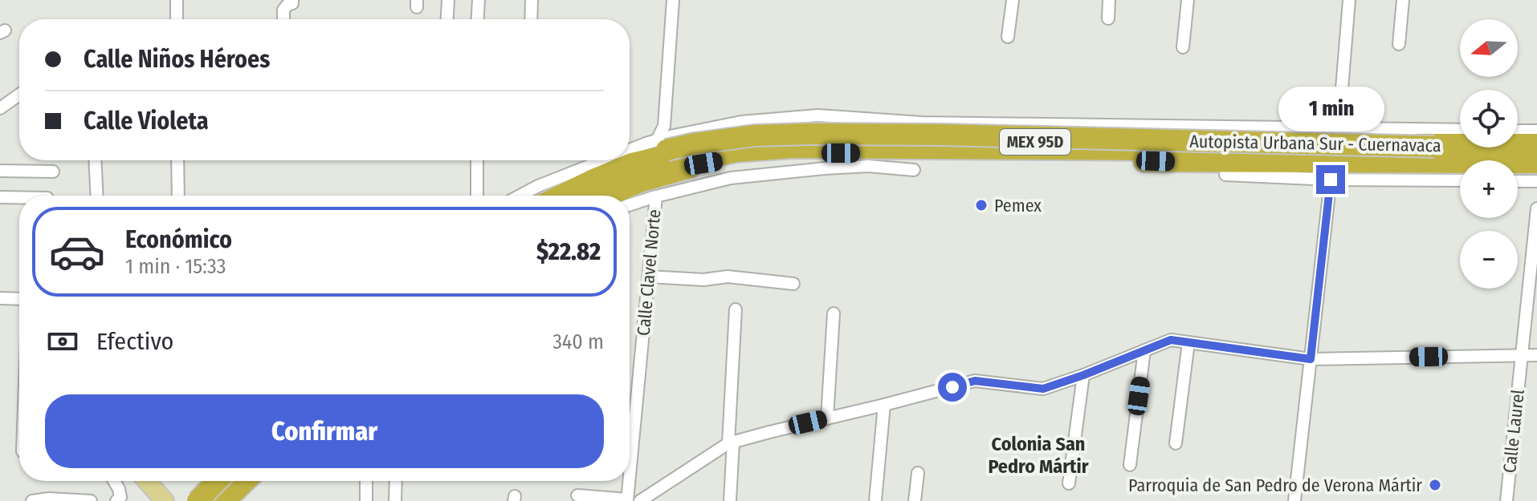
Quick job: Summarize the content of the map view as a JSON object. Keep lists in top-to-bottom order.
{
  "streets": {
    "highway": ["MEX 95D", "Autopista Urbana Sur - Cuernavaca"],
    "street": ["Calle Clavel Norte", "Calle Laurel"]
  },
  "crossings": [
    ["MEX 95D", "Autopista Urbana Sur - Cuernavaca"]
  ],
  "districts": ["Colonia San Pedro Mártir"],
  "places": ["Pemex", "Parroquia de San Pedro de Verona Mártir"],
  "north": "left",
  "page": {
    "map_buttons": ["+", "−"],
    "banner": ["Calle Niños Héroes", "Calle Violeta"],
    "bubble": "1 min",
    "list": [
      {
        "name": "Económico",
        "note": "1 min · 15:33",
        "value": "$22.82"
      }
    ],
    "pay": ["Efectivo", "340 m"],
    "buttons": "Confirmar"
  }
}
